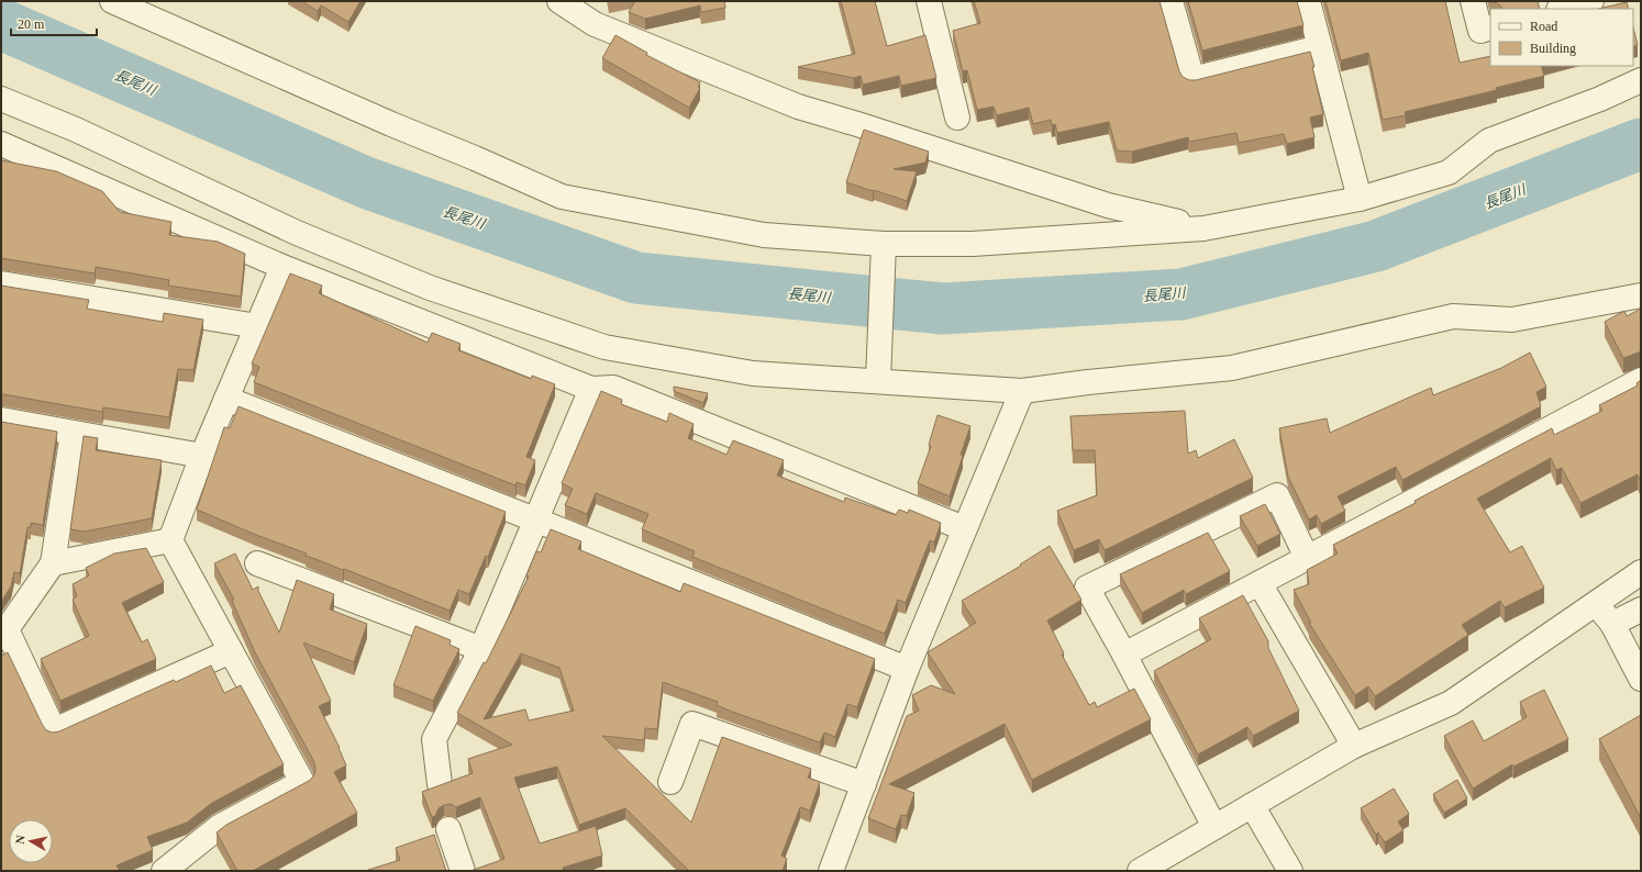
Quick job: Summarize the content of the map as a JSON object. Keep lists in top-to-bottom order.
{
  "water": ["長尾川"],
  "legend": ["Road", "Building"],
  "scale_bar": "20 m",
  "north": "left"
}
